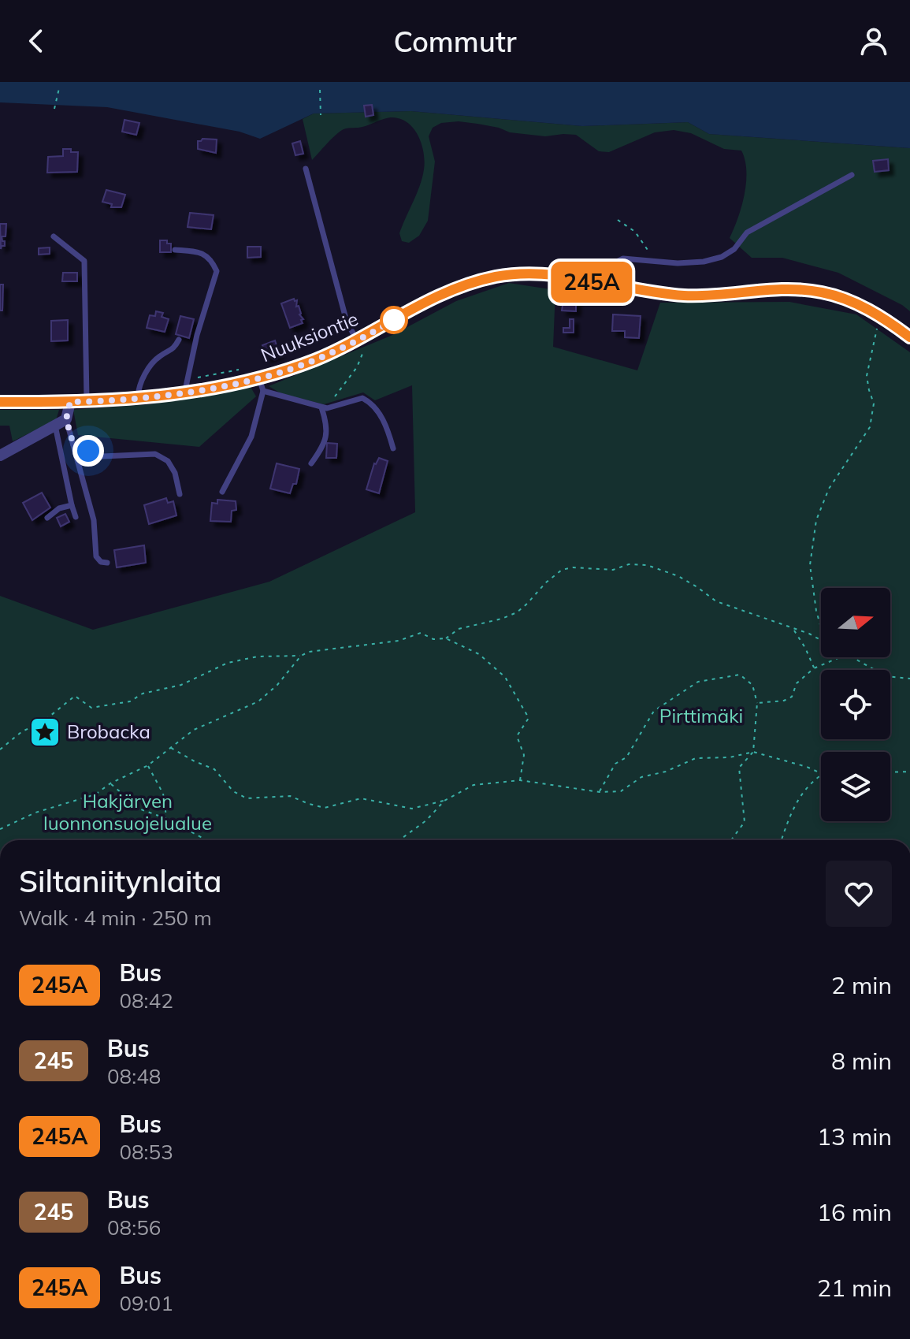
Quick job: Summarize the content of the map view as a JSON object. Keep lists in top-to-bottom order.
{
  "streets": {
    "street": ["Nuuksiontie"]
  },
  "parks": ["Pirttimäki", "Hakjärven luonnonsuojelualue"],
  "places": {
    "place": ["Brobacka"]
  },
  "lines": ["bus line 245A"],
  "north": "right",
  "page": {
    "header": "Commutr",
    "on_map": "245A",
    "heading": ["Siltaniitynlaita", "Walk · 4 min · 250 m"],
    "list": [
      {
        "mark": "245A",
        "name": "Bus",
        "note": "08:42",
        "value": "2 min"
      },
      {
        "mark": "245",
        "name": "Bus",
        "note": "08:48",
        "value": "8 min"
      },
      {
        "mark": "245A",
        "name": "Bus",
        "note": "08:53",
        "value": "13 min"
      },
      {
        "mark": "245",
        "name": "Bus",
        "note": "08:56",
        "value": "16 min"
      },
      {
        "mark": "245A",
        "name": "Bus",
        "note": "09:01",
        "value": "21 min"
      }
    ]
  }
}
